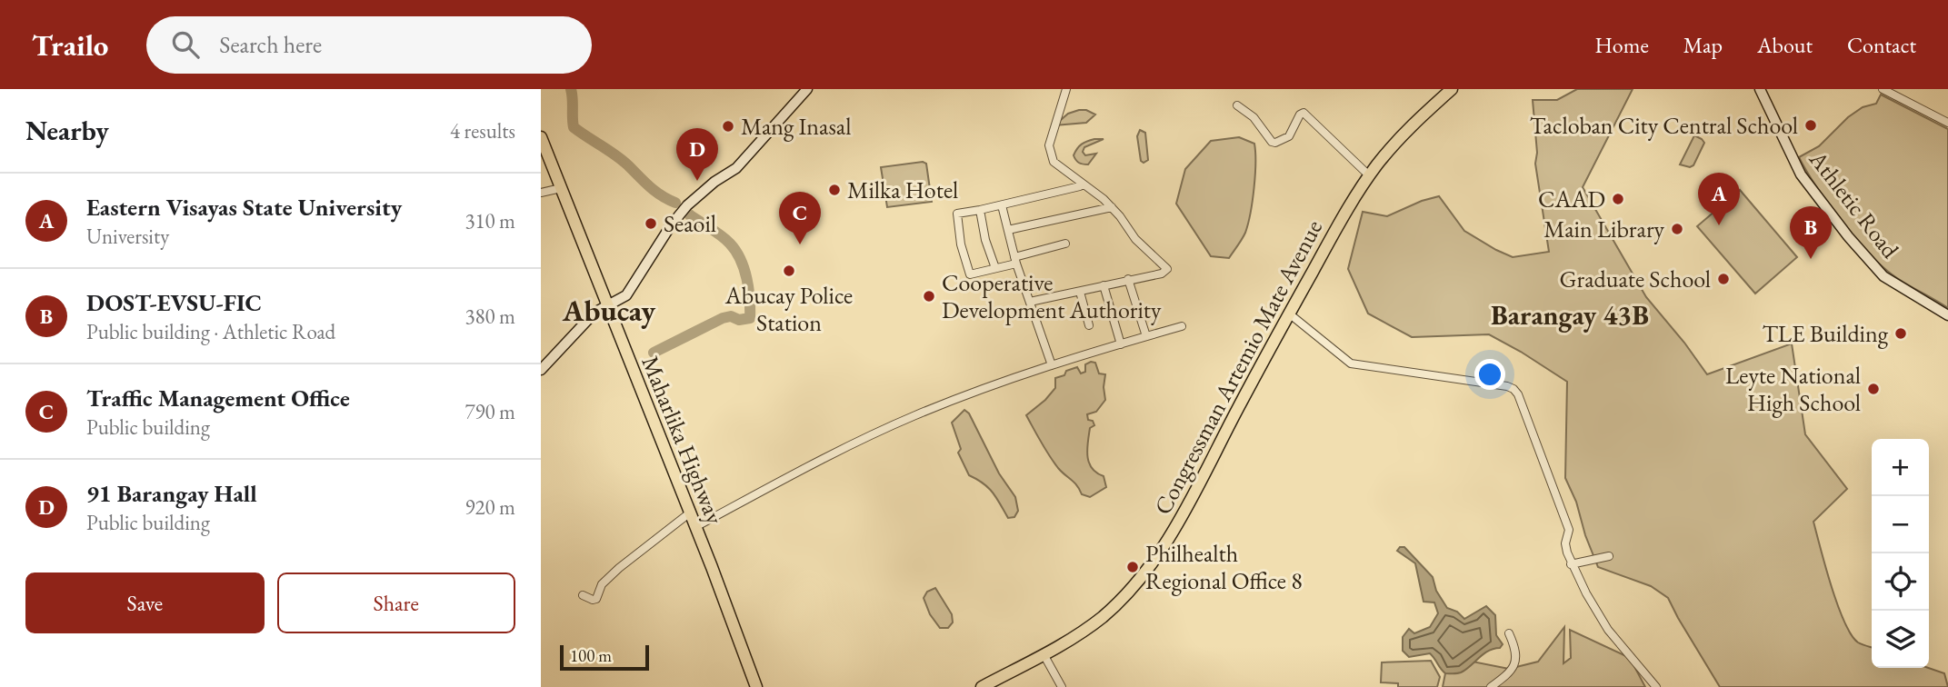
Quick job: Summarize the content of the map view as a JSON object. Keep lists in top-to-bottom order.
{
  "streets": {
    "main road": ["Congressman Artemio Mate Avenue", "Maharlika Highway"],
    "street": ["Athletic Road"]
  },
  "districts": ["Abucay", "Barangay 43B"],
  "places": [
    "Tacloban City Central School",
    "Mang Inasal",
    "Milka Hotel",
    "CAAD",
    "Seaoil",
    "Main Library",
    "Abucay Police Station",
    "Graduate School",
    "Cooperative Development Authority",
    "TLE Building",
    "Leyte National High School",
    "Philhealth Regional Office 8"
  ],
  "scale_bar": "100 m",
  "page": {
    "header": "Trailo",
    "search": "Search here",
    "nav": [
      "Home",
      "Map",
      "About",
      "Contact"
    ],
    "heading": ["Nearby", "4 results"],
    "pins": [
      "D",
      "A",
      "C",
      "B"
    ],
    "list": [
      {
        "mark": "A",
        "name": "Eastern Visayas State University",
        "note": "University",
        "value": "310 m"
      },
      {
        "mark": "B",
        "name": "DOST-EVSU-FIC",
        "note": "Public building · Athletic Road",
        "value": "380 m"
      },
      {
        "mark": "C",
        "name": "Traffic Management Office",
        "note": "Public building",
        "value": "790 m"
      },
      {
        "mark": "D",
        "name": "91 Barangay Hall",
        "note": "Public building",
        "value": "920 m"
      }
    ],
    "map_buttons": ["+", "−"],
    "buttons": ["Save", "Share"],
    "scale": "100 m"
  }
}
